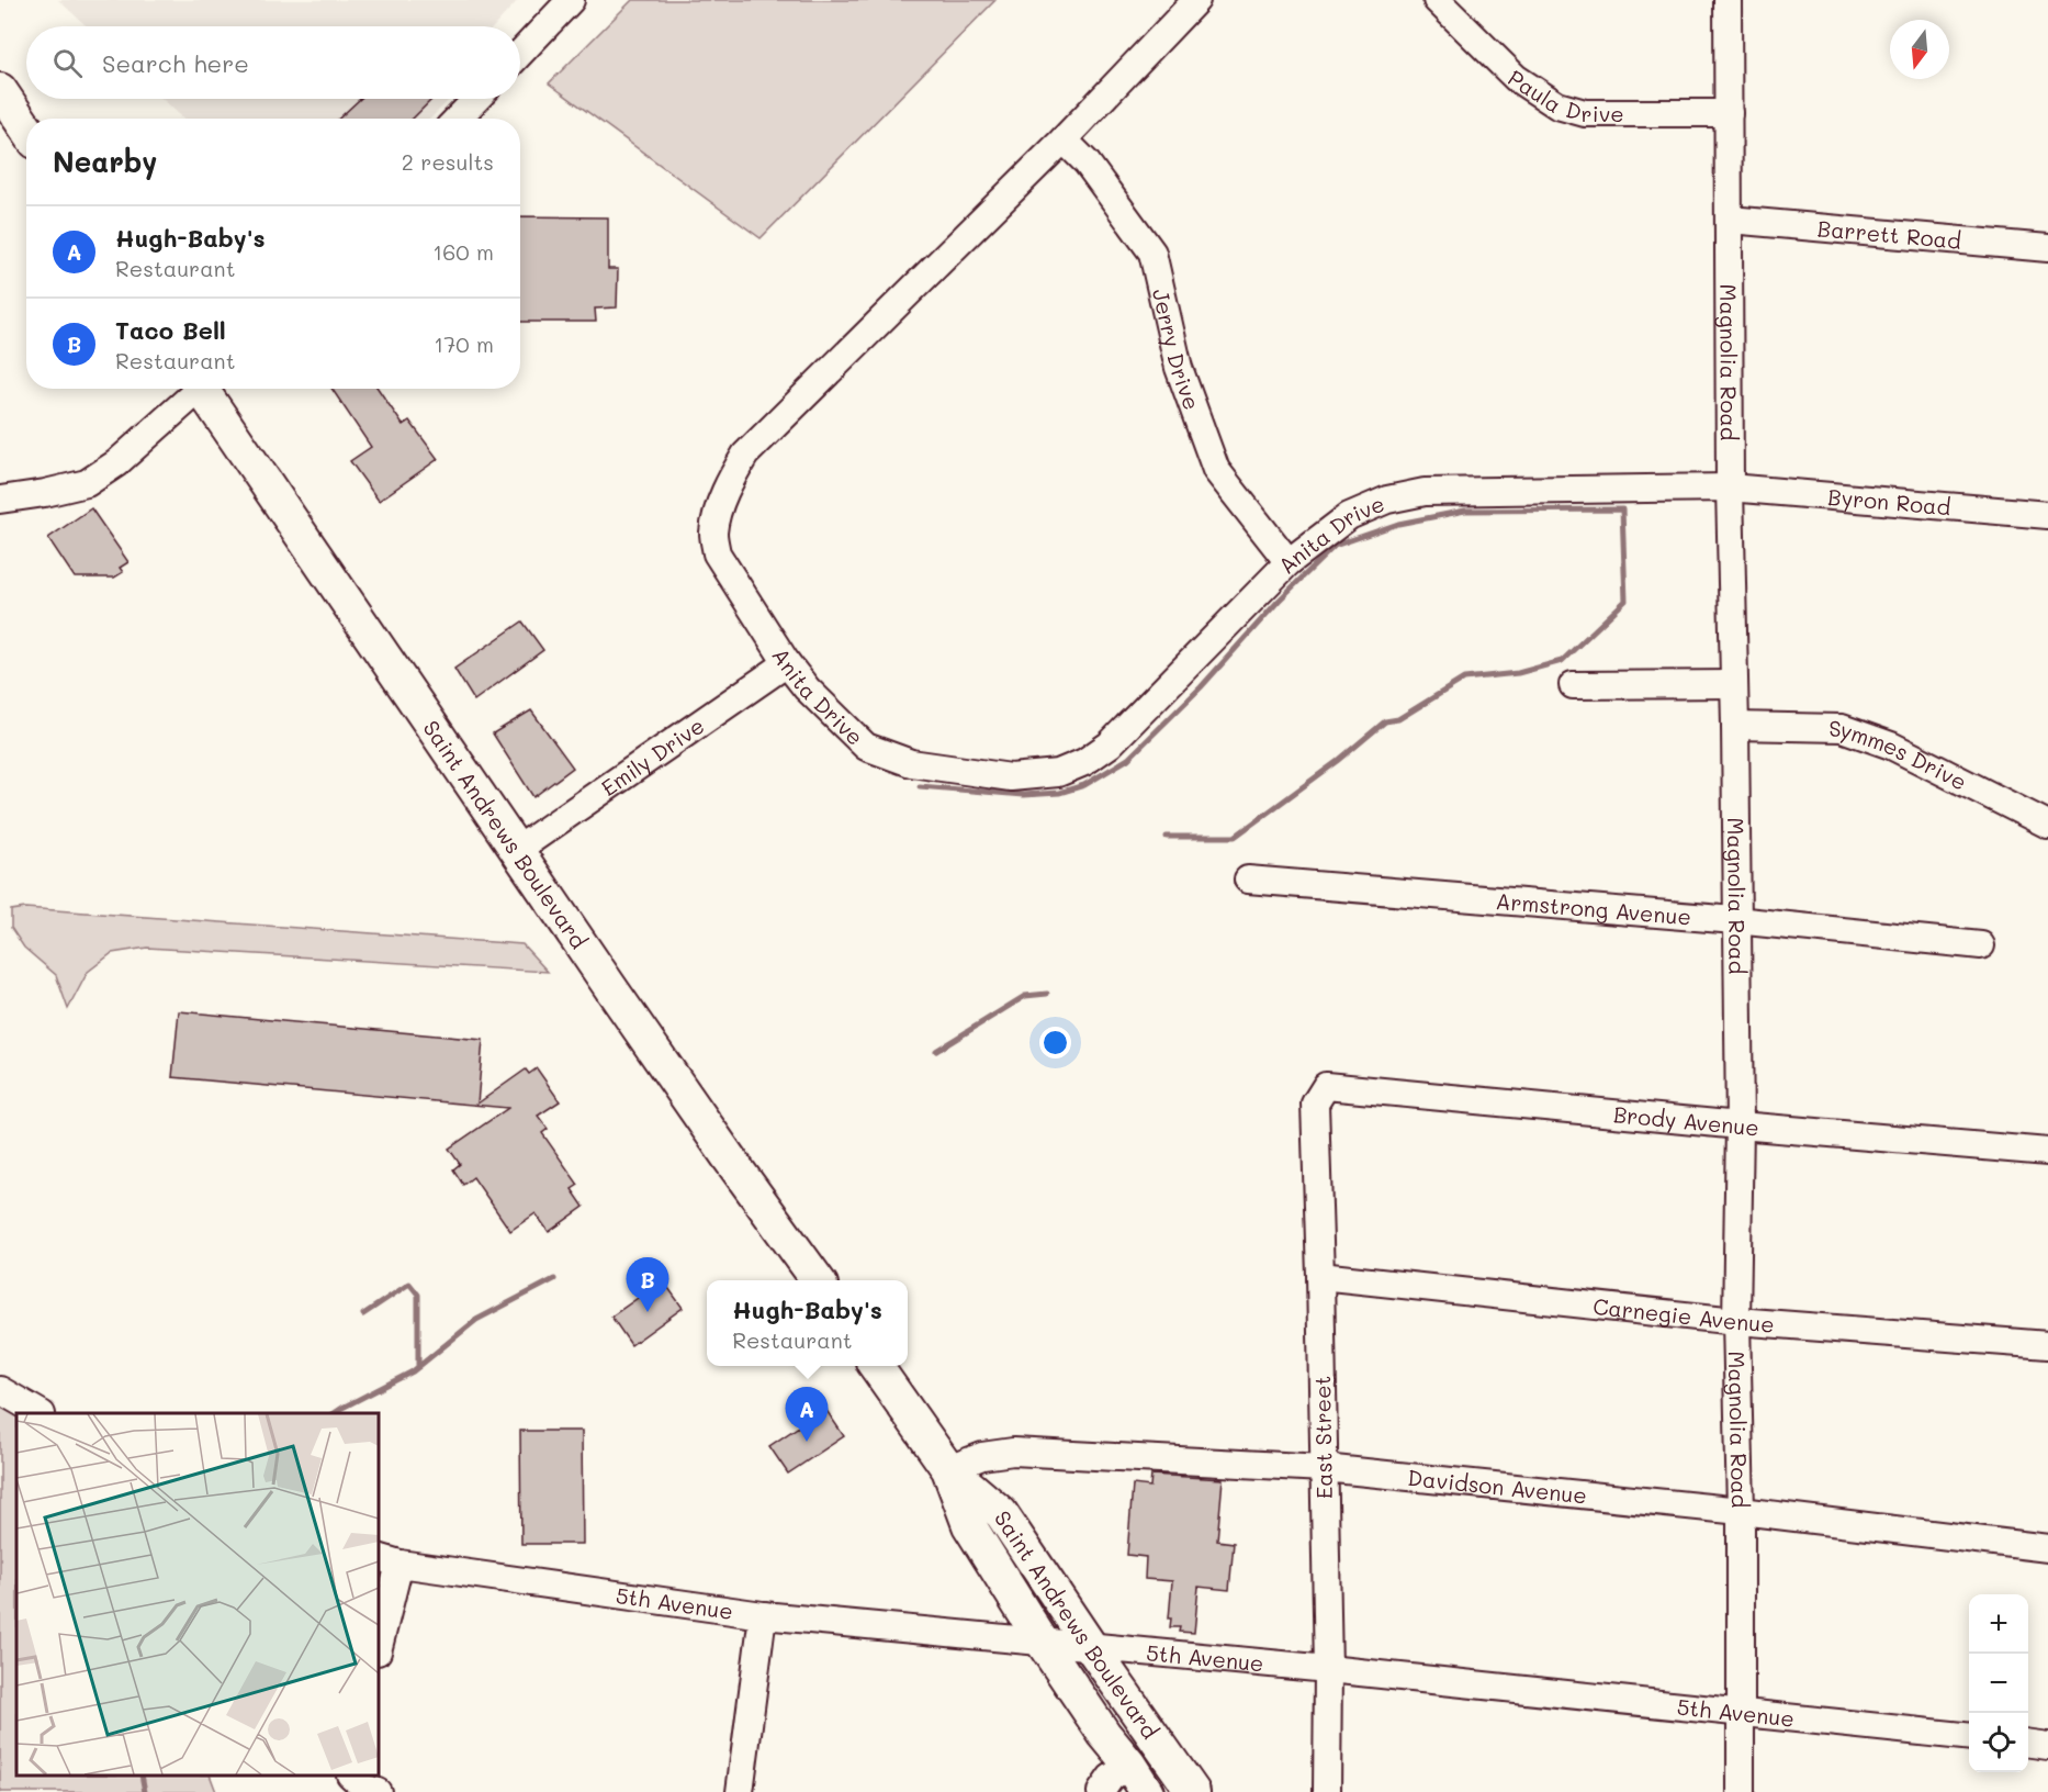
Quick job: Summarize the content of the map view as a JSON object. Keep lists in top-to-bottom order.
{
  "streets": {
    "main road": ["Saint Andrews Boulevard"],
    "street": [
      "Paula Drive",
      "Barrett Road",
      "Jerry Drive",
      "Magnolia Road",
      "Byron Road",
      "Anita Drive",
      "Emily Drive",
      "Symmes Drive",
      "Armstrong Avenue",
      "Brody Avenue",
      "Carnegie Avenue",
      "East Street",
      "Davidson Avenue",
      "5th Avenue"
    ]
  },
  "crossings": [
    ["Paula Drive", "Magnolia Road"],
    ["Barrett Road", "Magnolia Road"],
    ["Jerry Drive", "Anita Drive"],
    ["Magnolia Road", "Byron Road"],
    ["Magnolia Road", "Anita Drive"],
    ["Magnolia Road", "Symmes Drive"],
    ["Magnolia Road", "Armstrong Avenue"],
    ["Magnolia Road", "Brody Avenue"],
    ["Magnolia Road", "Carnegie Avenue"],
    ["Magnolia Road", "Davidson Avenue"],
    ["Magnolia Road", "5th Avenue"],
    ["Byron Road", "Anita Drive"],
    ["Anita Drive", "Emily Drive"],
    ["Emily Drive", "Saint Andrews Boulevard"],
    ["Saint Andrews Boulevard", "Davidson Avenue"],
    ["Saint Andrews Boulevard", "5th Avenue"],
    ["Brody Avenue", "East Street"],
    ["Carnegie Avenue", "East Street"],
    ["East Street", "Davidson Avenue"],
    ["East Street", "5th Avenue"]
  ],
  "north": "bottom",
  "page": {
    "search": "Search here",
    "heading": ["Nearby", "2 results"],
    "list": [
      {
        "mark": "A",
        "name": "Hugh-Baby's",
        "note": "Restaurant",
        "value": "160 m"
      },
      {
        "mark": "B",
        "name": "Taco Bell",
        "note": "Restaurant",
        "value": "170 m"
      }
    ],
    "pins": ["B", "A"],
    "popup": ["Hugh-Baby's", "Restaurant"],
    "map_buttons": ["+", "−"]
  }
}
